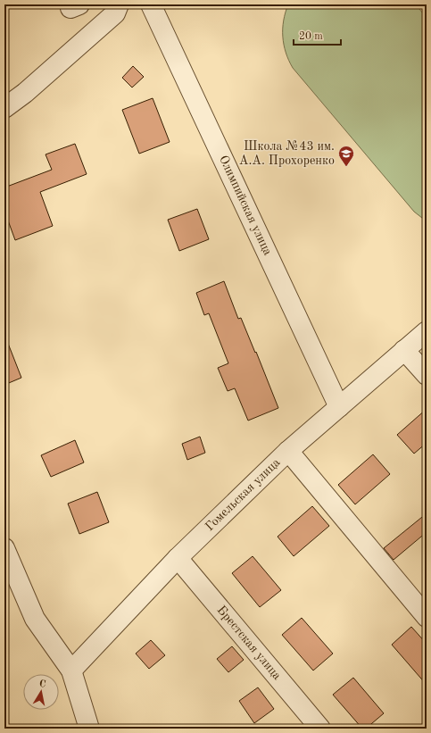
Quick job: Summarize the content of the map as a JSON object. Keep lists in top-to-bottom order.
{
  "streets": {
    "street": ["Олимпийская улица", "Гомельская улица", "Брестская улица"]
  },
  "crossings": [
    ["Олимпийская улица", "Гомельская улица"],
    ["Гомельская улица", "Брестская улица"]
  ],
  "places": {
    "school or university": ["Школа №43 им. А.А. Прохоренко"]
  },
  "scale_bar": "20 m",
  "north": "top"
}
